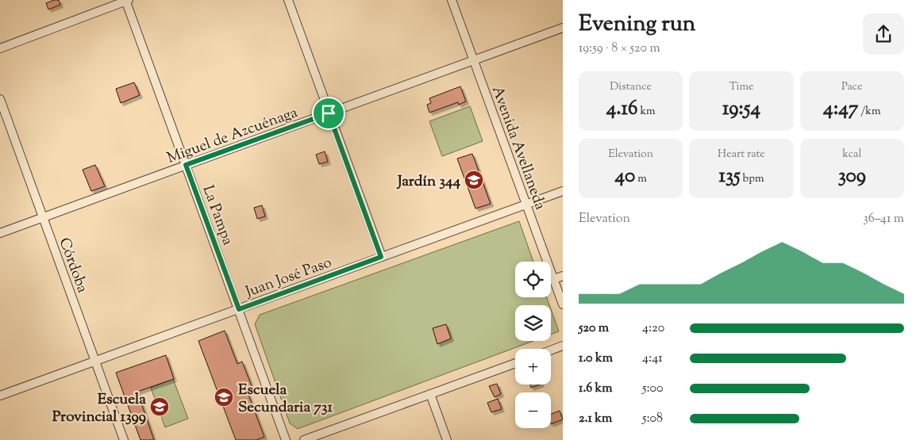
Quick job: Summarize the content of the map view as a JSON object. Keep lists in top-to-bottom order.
{
  "streets": {
    "street": [
      "Miguel de Azcuénaga",
      "Avenida Avellaneda",
      "La Pampa",
      "Córdoba",
      "Juan José Paso"
    ]
  },
  "crossings": [
    ["Miguel de Azcuénaga", "Avenida Avellaneda"],
    ["Miguel de Azcuénaga", "La Pampa"],
    ["Miguel de Azcuénaga", "Córdoba"],
    ["Avenida Avellaneda", "Juan José Paso"],
    ["La Pampa", "Juan José Paso"],
    ["Córdoba", "Juan José Paso"]
  ],
  "places": {
    "school or university": ["Jardín 344", "Escuela Secundaria 731", "Escuela Provincial 1399"]
  },
  "page": {
    "heading": ["Evening run", "19:59 · 8 × 520 m"],
    "stats": [
      ["Distance", "4.16 km"],
      ["Time", "19:54"],
      ["Pace", "4:47 /km"],
      ["Elevation", "40 m"],
      ["Heart rate", "135 bpm"],
      ["kcal", "309"]
    ],
    "chart": ["Elevation", "36–41 m"],
    "map_buttons": ["+", "−"],
    "list": [
      {
        "name": "520 m",
        "note": "4:20"
      },
      {
        "name": "1.0 km",
        "note": "4:41"
      },
      {
        "name": "1.6 km",
        "note": "5:00"
      },
      {
        "name": "2.1 km",
        "note": "5:08"
      }
    ]
  }
}
